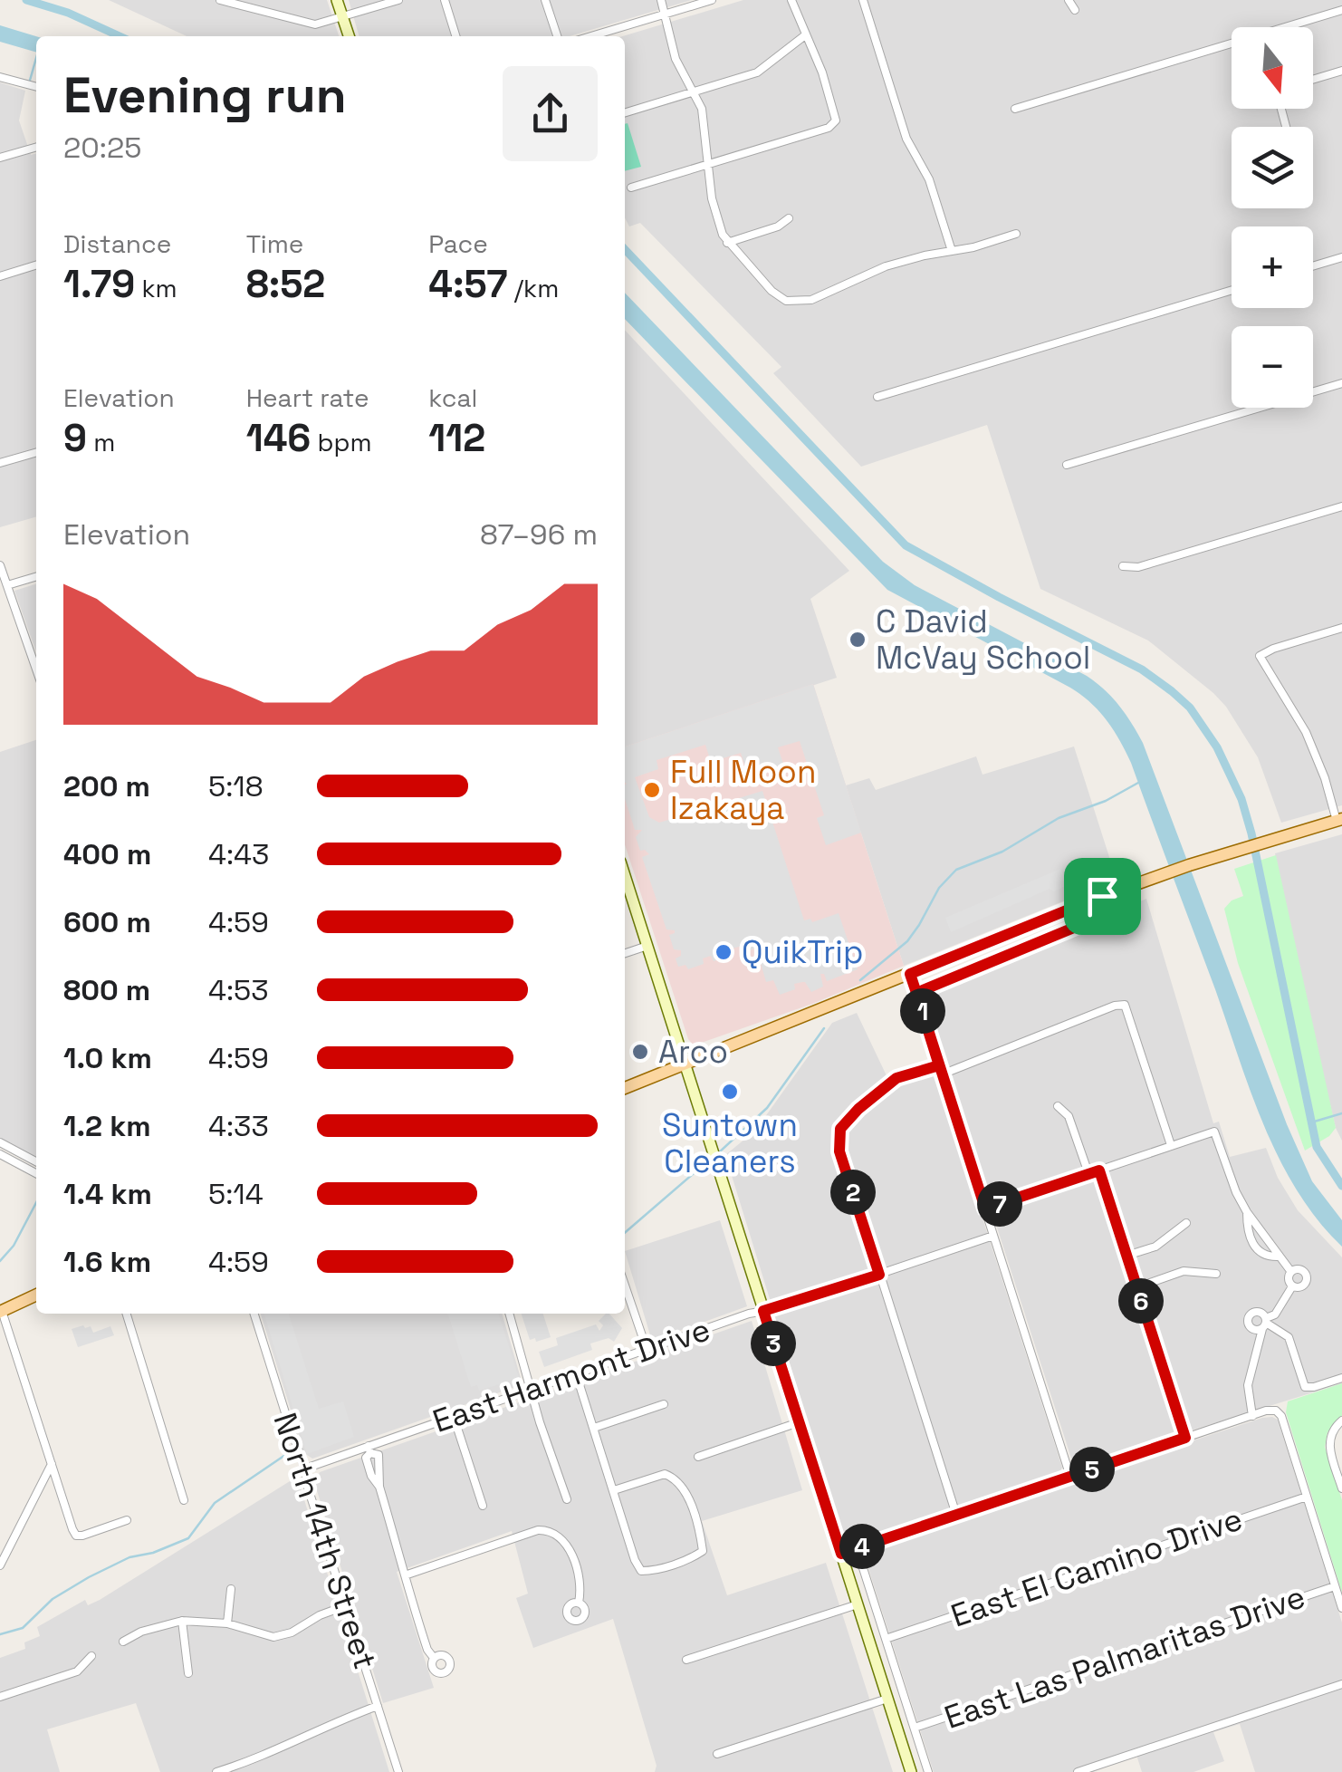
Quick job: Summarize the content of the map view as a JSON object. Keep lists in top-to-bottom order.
{
  "streets": {
    "street": [
      "East Harmont Drive",
      "North 14th Street",
      "East El Camino Drive",
      "East Las Palmaritas Drive"
    ]
  },
  "crossings": [
    ["East Harmont Drive", "North 14th Street"]
  ],
  "places": [
    "C David McVay School",
    "Full Moon Izakaya",
    "QuikTrip",
    "Arco",
    "Suntown Cleaners"
  ],
  "north": "bottom",
  "page": {
    "map_buttons": ["+", "−"],
    "heading": ["Evening run", "20:25"],
    "stats": [
      ["Distance", "1.79 km"],
      ["Time", "8:52"],
      ["Pace", "4:57 /km"],
      ["Elevation", "9 m"],
      ["Heart rate", "146 bpm"],
      ["kcal", "112"]
    ],
    "chart": ["Elevation", "87–96 m"],
    "list": [
      {
        "name": "200 m",
        "note": "5:18"
      },
      {
        "name": "400 m",
        "note": "4:43"
      },
      {
        "name": "600 m",
        "note": "4:59"
      },
      {
        "name": "800 m",
        "note": "4:53"
      },
      {
        "name": "1.0 km",
        "note": "4:59"
      },
      {
        "name": "1.2 km",
        "note": "4:33"
      },
      {
        "name": "1.4 km",
        "note": "5:14"
      },
      {
        "name": "1.6 km",
        "note": "4:59"
      }
    ],
    "pins": [
      "1",
      "2",
      "7",
      "6",
      "3",
      "5",
      "4"
    ]
  }
}
